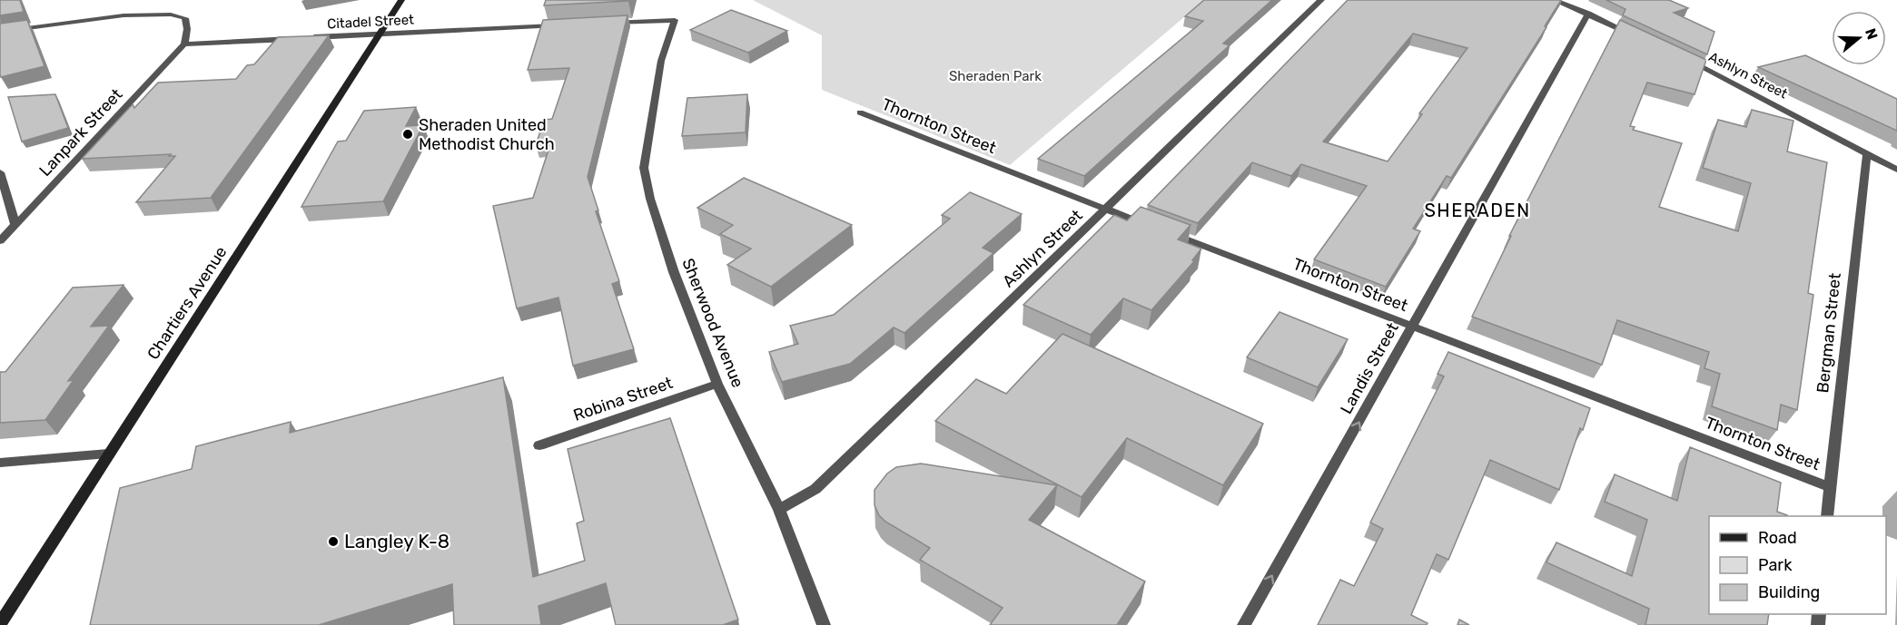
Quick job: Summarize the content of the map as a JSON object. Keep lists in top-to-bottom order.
{
  "streets": {
    "street": [
      "Citadel Street",
      "Ashlyn Street",
      "Thornton Street",
      "Lanpark Street",
      "Chartiers Avenue",
      "Sherwood Avenue",
      "Bergman Street",
      "Landis Street",
      "Robina Street"
    ]
  },
  "crossings": [
    ["Citadel Street", "Lanpark Street"],
    ["Citadel Street", "Chartiers Avenue"],
    ["Ashlyn Street", "Thornton Street"],
    ["Ashlyn Street", "Sherwood Avenue"],
    ["Ashlyn Street", "Bergman Street"],
    ["Thornton Street", "Bergman Street"],
    ["Thornton Street", "Landis Street"],
    ["Sherwood Avenue", "Robina Street"]
  ],
  "one_way": ["Landis Street"],
  "districts": ["SHERADEN"],
  "parks": ["Sheraden Park"],
  "places": ["Sheraden United Methodist Church", "Langley K-8"],
  "legend": ["Road", "Park", "Building"],
  "north": "right"
}
